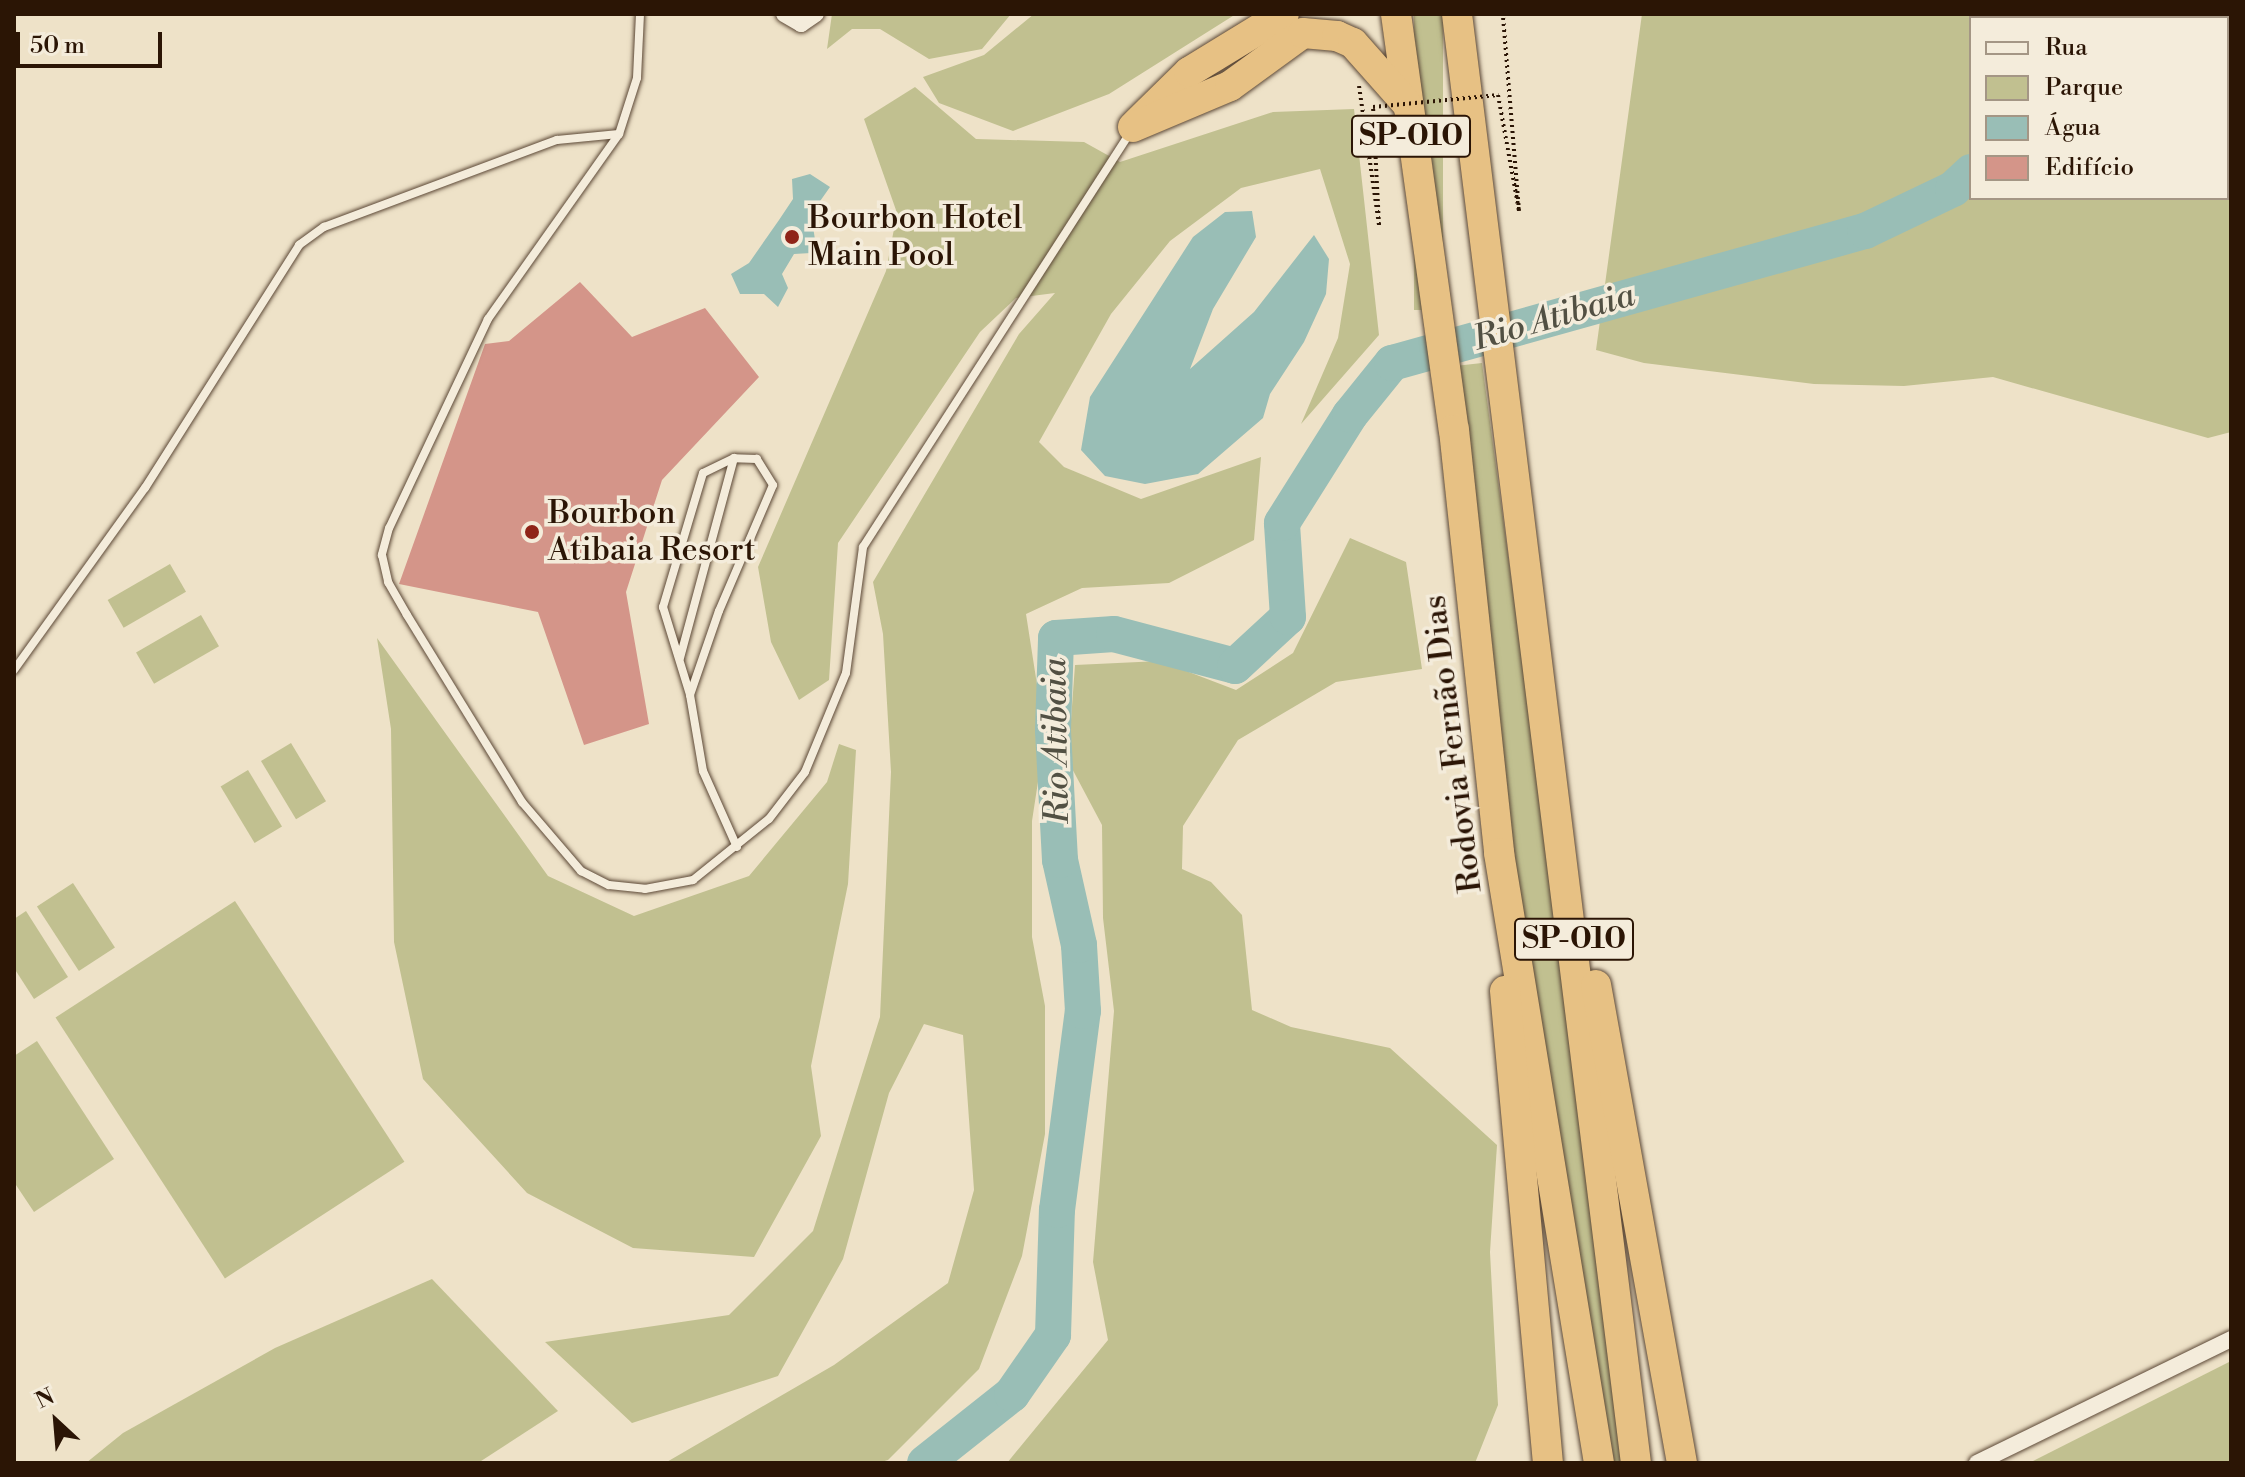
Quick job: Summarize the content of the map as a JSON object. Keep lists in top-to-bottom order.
{
  "streets": {
    "highway": ["SP-010", "Rodovia Fernão Dias"]
  },
  "water": ["Rio Atibaia"],
  "places": ["Bourbon Hotel Main Pool", "Bourbon Atibaia Resort"],
  "legend": [
    "Rua",
    "Parque",
    "Água",
    "Edifício"
  ],
  "scale_bar": "50 m",
  "north": "top left"
}
